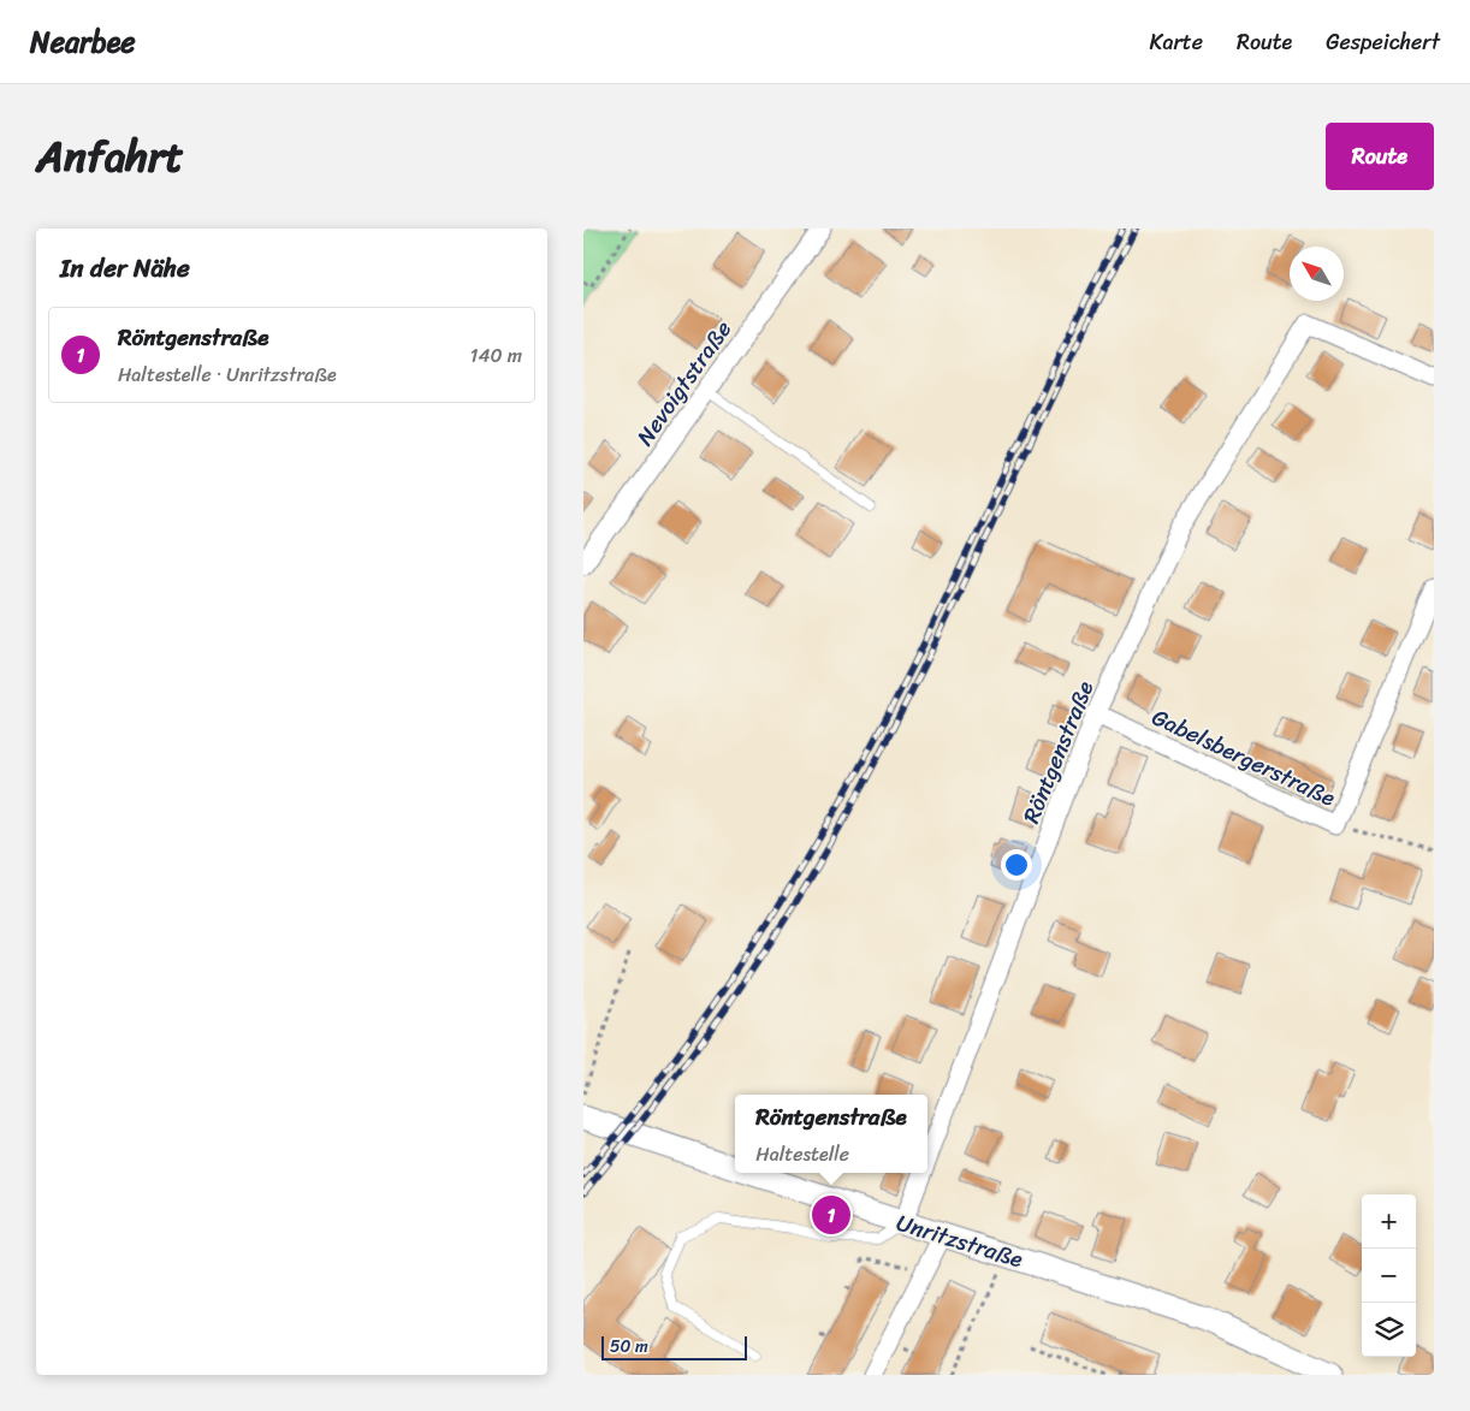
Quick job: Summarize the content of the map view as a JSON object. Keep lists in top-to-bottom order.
{
  "streets": {
    "street": [
      "Nevoigtstraße",
      "Röntgenstraße",
      "Gabelsbergerstraße",
      "Unritzstraße"
    ]
  },
  "crossings": [
    ["Röntgenstraße", "Gabelsbergerstraße"],
    ["Röntgenstraße", "Unritzstraße"]
  ],
  "scale_bar": "50 m",
  "north": "top left",
  "page": {
    "header": "Nearbee",
    "nav": ["Karte", "Route", "Gespeichert"],
    "title": "Anfahrt",
    "buttons": "Route",
    "heading": "In der Nähe",
    "list": [
      {
        "mark": "1",
        "name": "Röntgenstraße",
        "note": "Haltestelle · Unritzstraße",
        "value": "140 m"
      }
    ],
    "popup": ["Röntgenstraße", "Haltestelle"],
    "pins": "1",
    "map_buttons": ["+", "−"],
    "scale": "50 m"
  }
}
